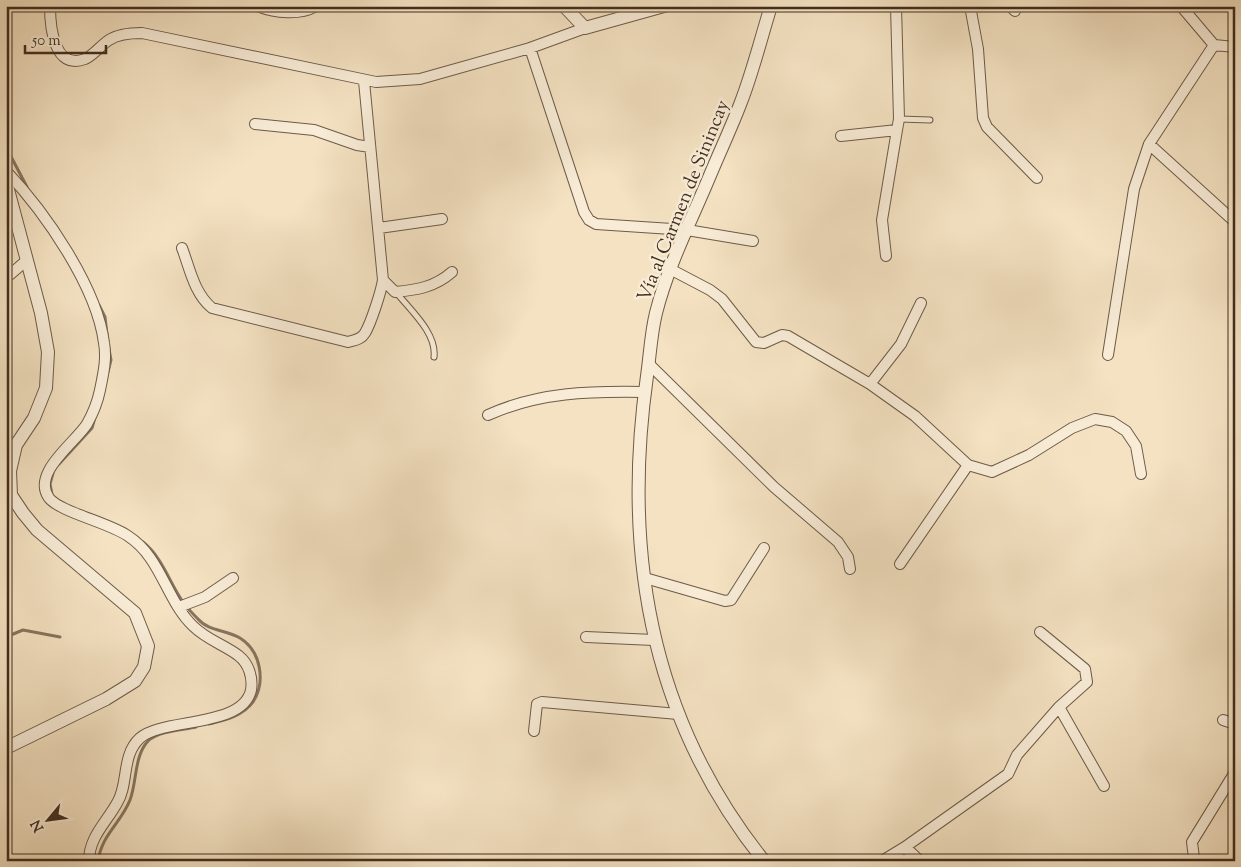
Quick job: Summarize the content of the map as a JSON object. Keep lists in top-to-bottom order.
{
  "streets": {
    "street": ["Vía al Carmen de Sinincay"]
  },
  "scale_bar": "50 m",
  "north": "bottom left"
}
